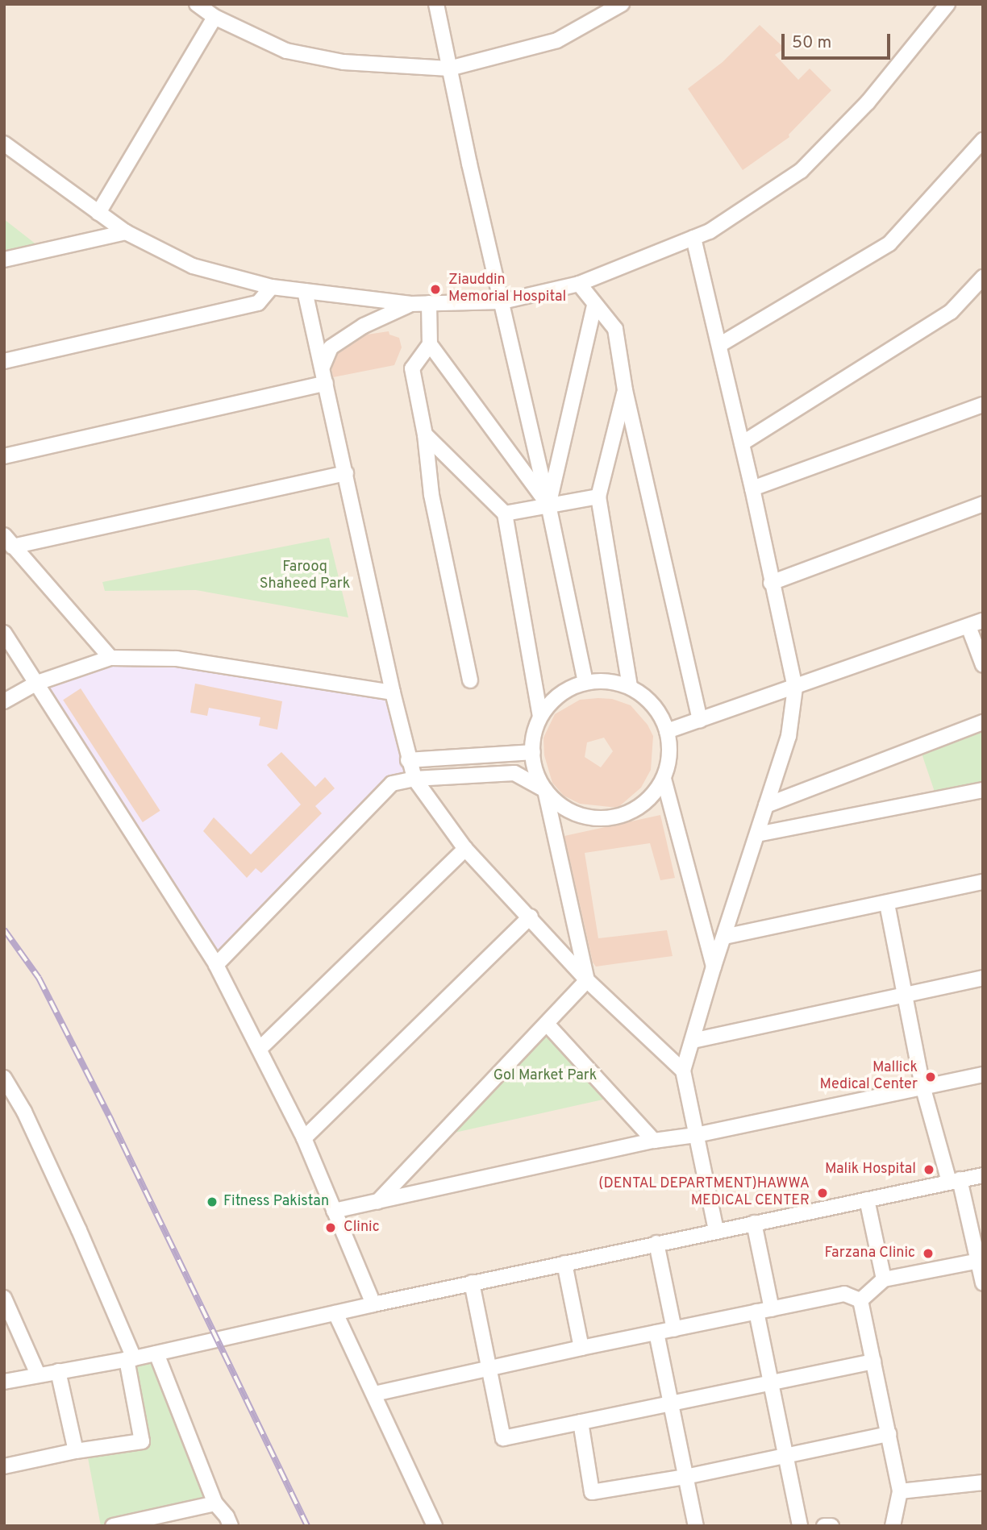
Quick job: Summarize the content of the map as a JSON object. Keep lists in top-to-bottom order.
{
  "parks": ["Farooq Shaheed Park", "Gol Market Park"],
  "places": [
    "Ziauddin Memorial Hospital",
    "Mallick Medical Center",
    "Malik Hospital",
    "(DENTAL DEPARTMENT)HAWWA MEDICAL CENTER",
    "Fitness Pakistan",
    "Clinic",
    "Farzana Clinic"
  ],
  "scale_bar": "50 m"
}
